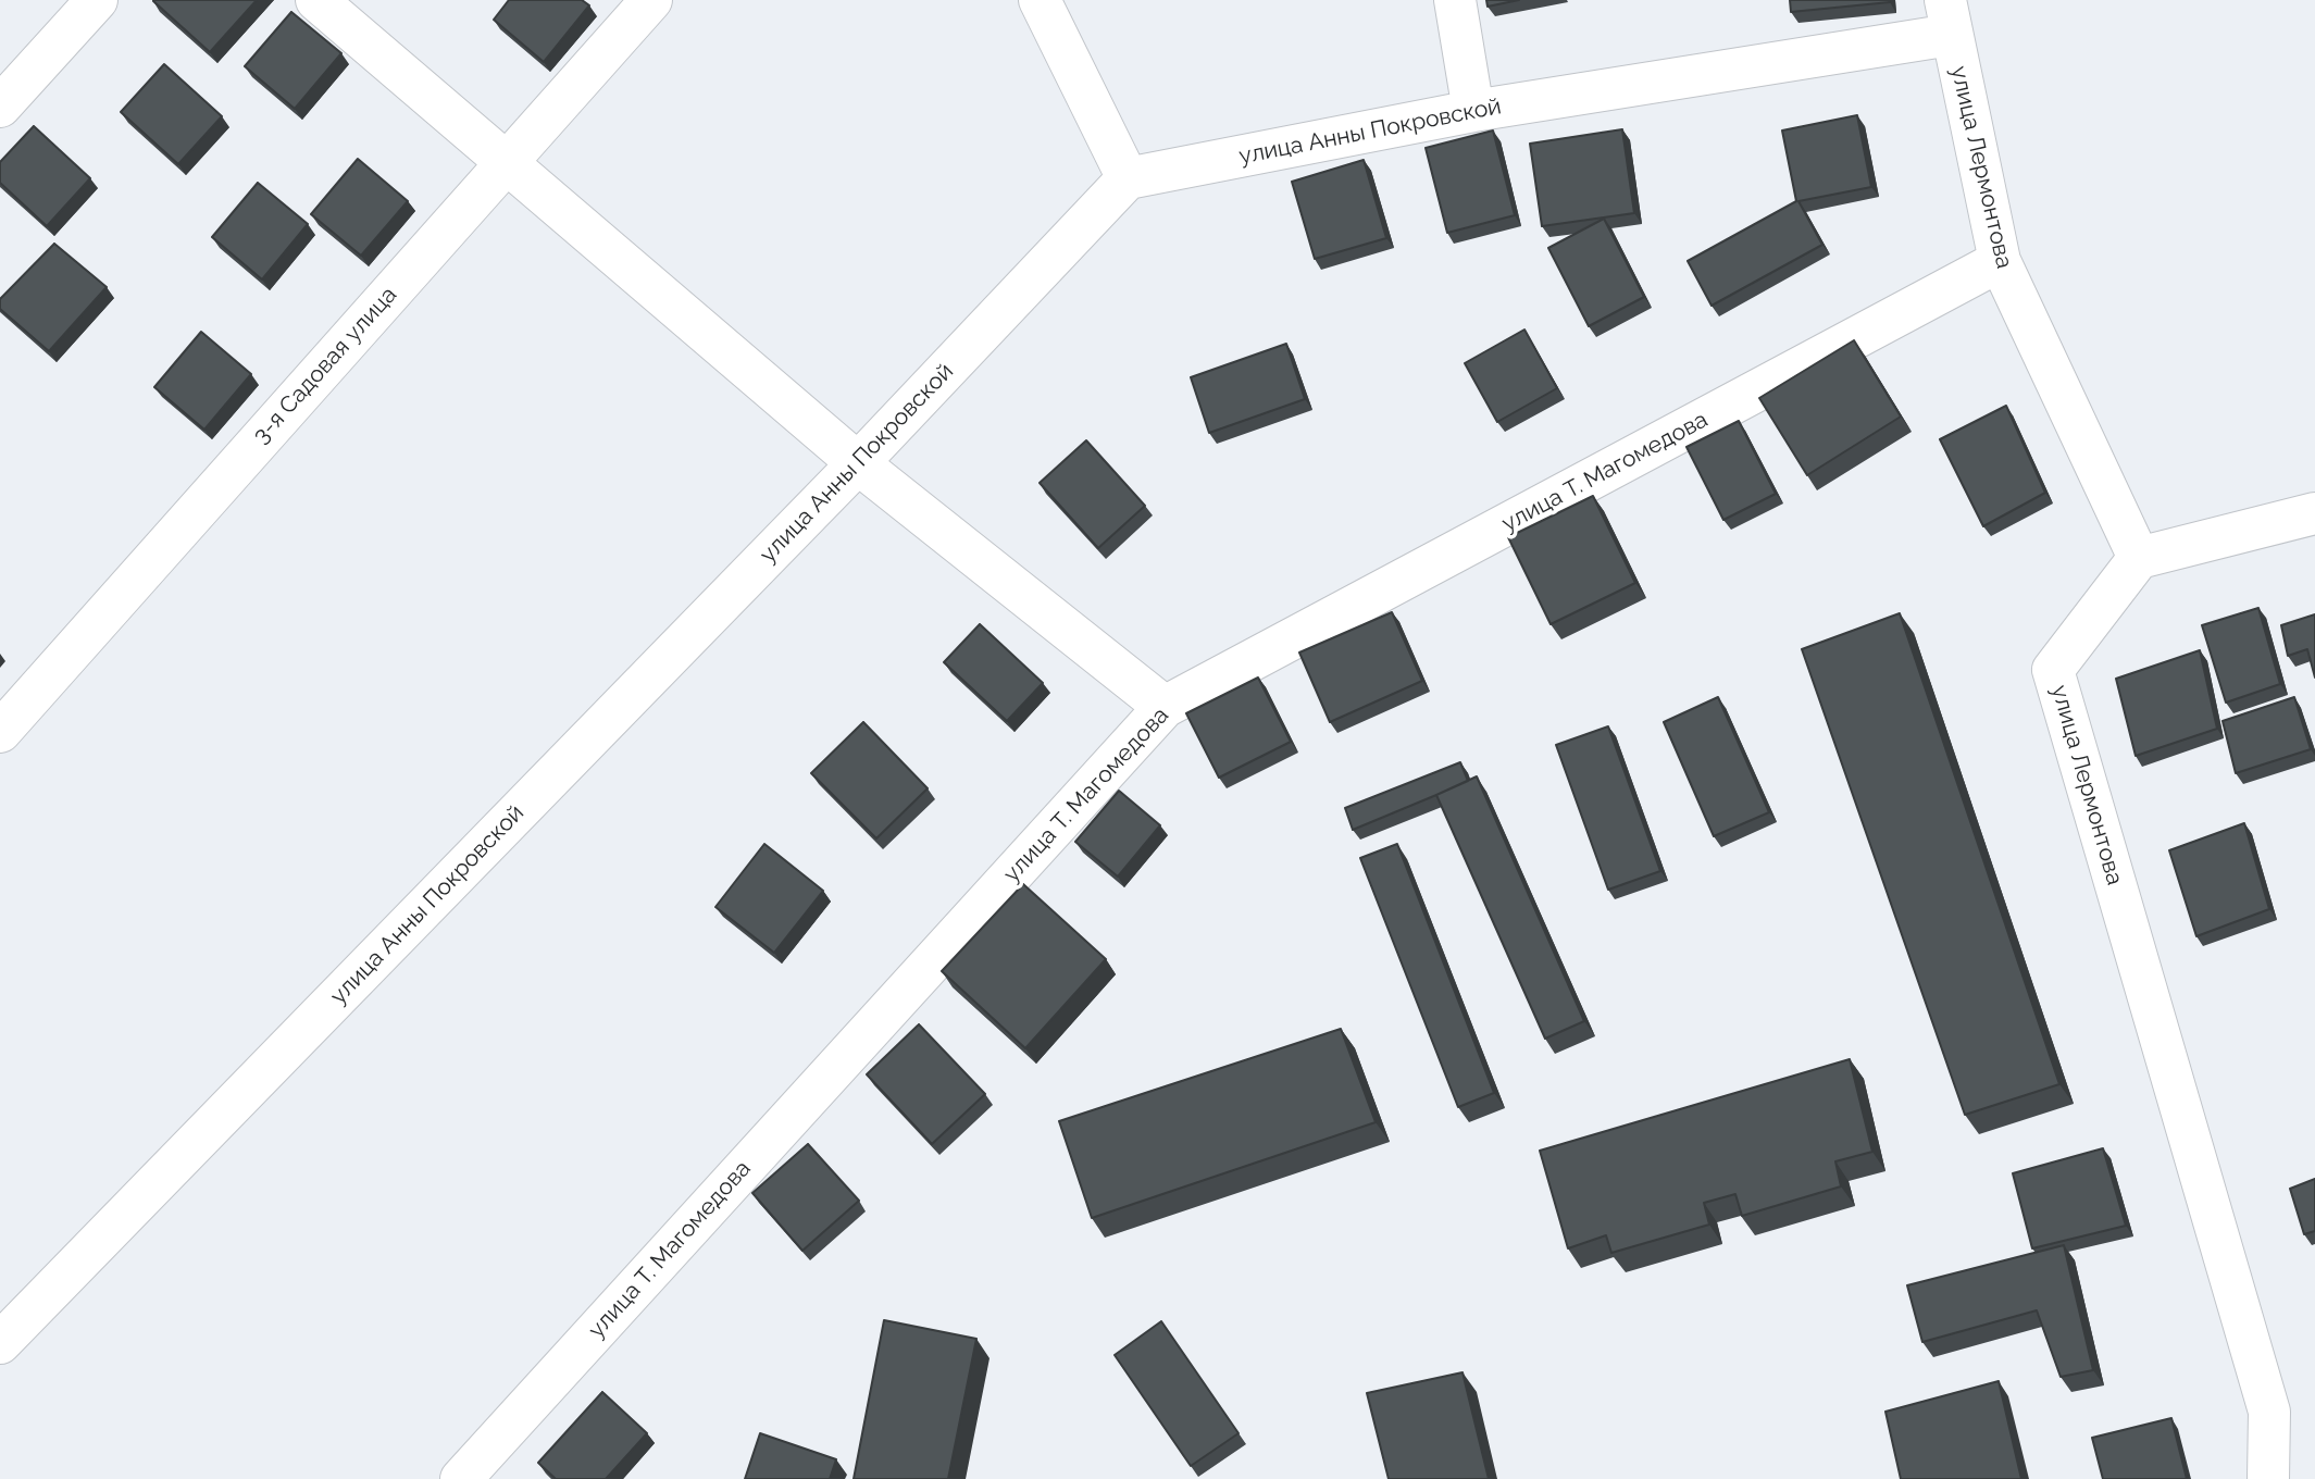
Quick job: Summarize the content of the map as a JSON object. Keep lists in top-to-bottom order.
{
  "streets": {
    "street": [
      "улица Анны Покровской",
      "улица Лермонтова",
      "3-я Садовая улица",
      "улица Т. Магомедова"
    ]
  },
  "crossings": [
    ["улица Анны Покровской", "улица Лермонтова"],
    ["улица Лермонтова", "улица Т. Магомедова"]
  ]
}
